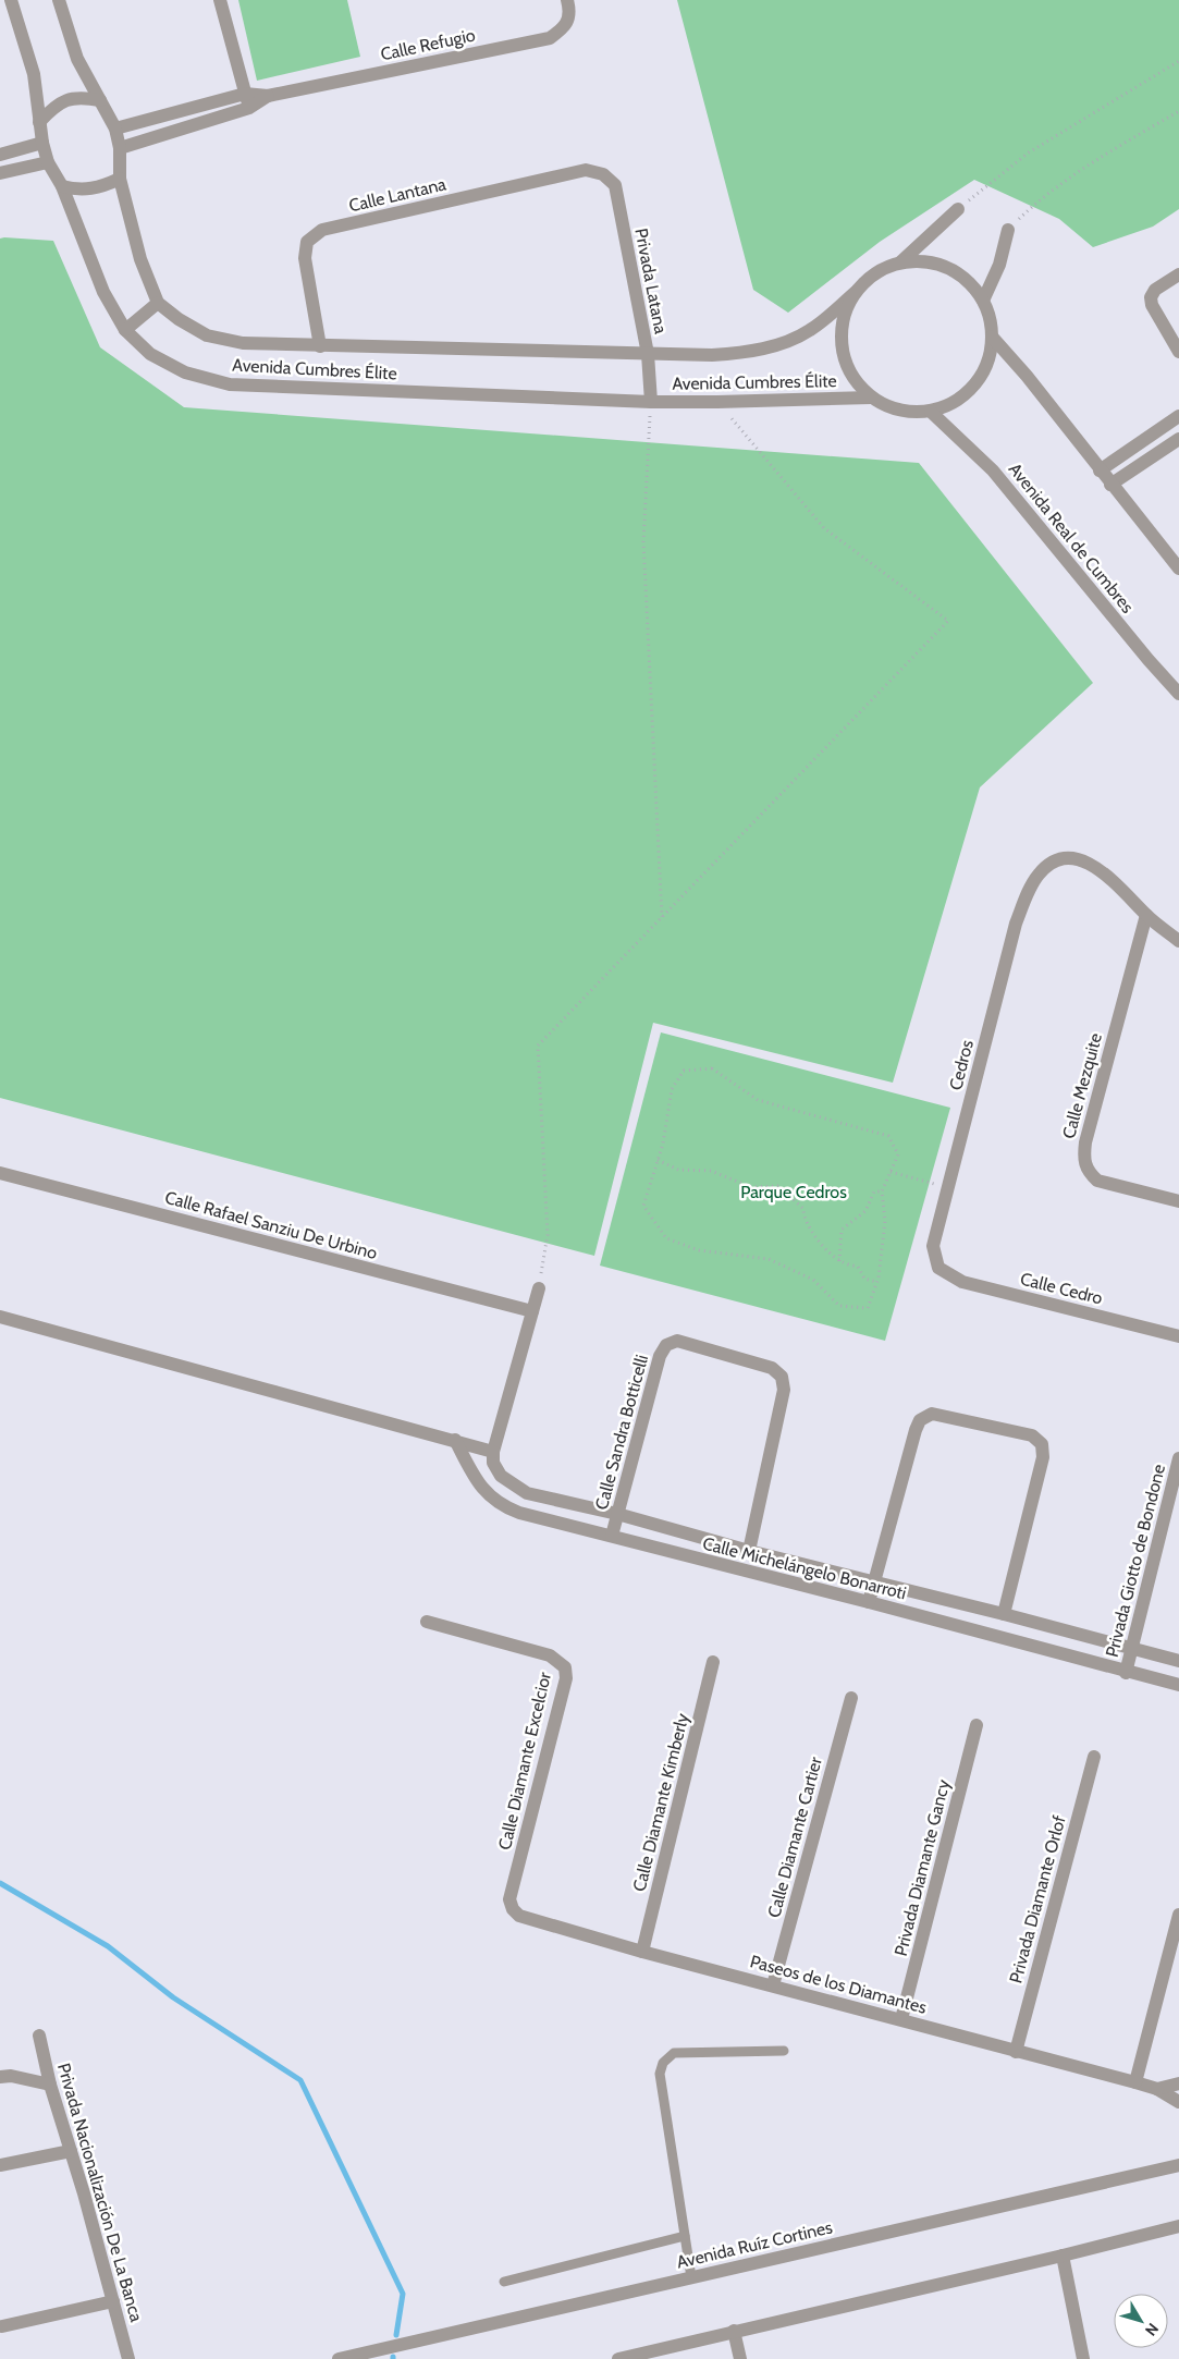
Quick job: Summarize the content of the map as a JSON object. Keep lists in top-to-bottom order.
{
  "streets": {
    "street": [
      "Calle Refugio",
      "Calle Lantana",
      "Privada Latana",
      "Avenida Cumbres Élite",
      "Avenida Real de Cumbres",
      "Cedros",
      "Calle Mezquite",
      "Calle Rafael Sanziu De Urbino",
      "Calle Cedro",
      "Calle Sandra Botticelli",
      "Privada Giotto de Bondone",
      "Calle Michelángelo Bonarroti",
      "Calle Diamante Excelcior",
      "Calle Diamante Kimberly",
      "Calle Diamante Cartier",
      "Privada Diamante Gancy",
      "Privada Diamante Orlof",
      "Paseos de los Diamantes",
      "Privada Nacionalización De La Banca",
      "Avenida Ruíz Cortines"
    ]
  },
  "crossings": [
    ["Calle Refugio", "Avenida Cumbres Élite"],
    ["Calle Lantana", "Privada Latana"],
    ["Calle Lantana", "Avenida Cumbres Élite"],
    ["Privada Latana", "Avenida Cumbres Élite"],
    ["Avenida Cumbres Élite", "Avenida Real de Cumbres"],
    ["Cedros", "Calle Mezquite"],
    ["Cedros", "Calle Cedro"],
    ["Calle Sandra Botticelli", "Calle Michelángelo Bonarroti"],
    ["Privada Giotto de Bondone", "Calle Michelángelo Bonarroti"],
    ["Calle Diamante Excelcior", "Paseos de los Diamantes"],
    ["Calle Diamante Kimberly", "Paseos de los Diamantes"],
    ["Calle Diamante Cartier", "Paseos de los Diamantes"],
    ["Privada Diamante Gancy", "Paseos de los Diamantes"],
    ["Privada Diamante Orlof", "Paseos de los Diamantes"]
  ],
  "parks": ["Parque Cedros"],
  "north": "bottom right"
}
